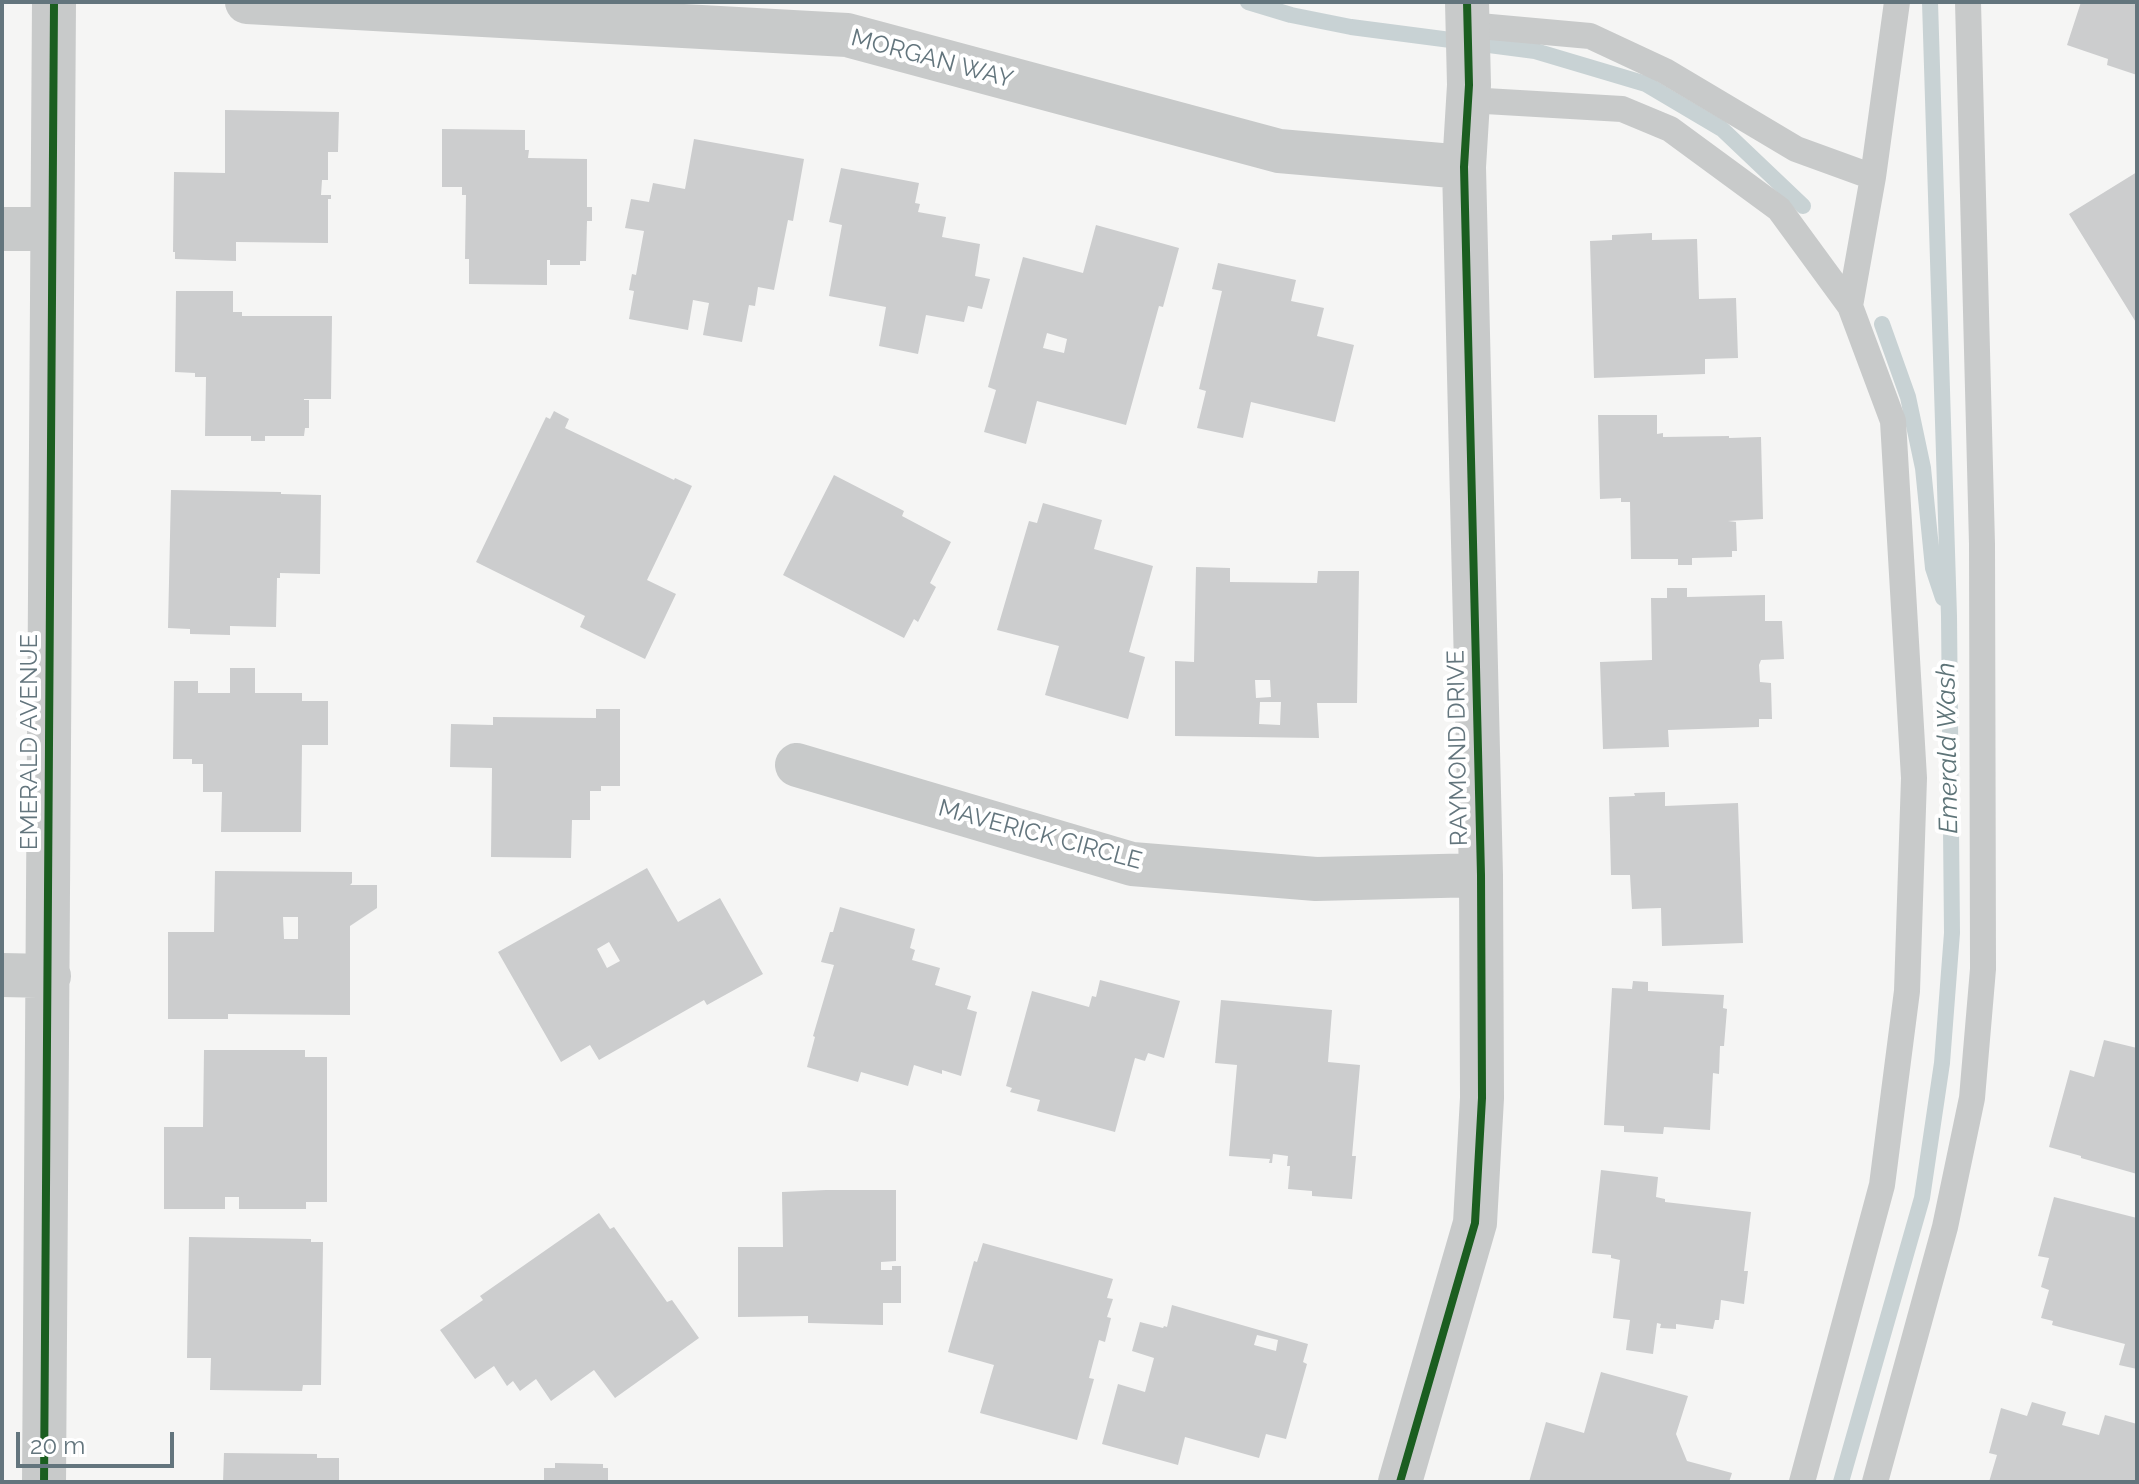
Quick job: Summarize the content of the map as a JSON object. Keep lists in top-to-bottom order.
{
  "streets": {
    "street": [
      "MORGAN WAY",
      "EMERALD AVENUE",
      "RAYMOND DRIVE",
      "MAVERICK CIRCLE"
    ]
  },
  "crossings": [
    ["MORGAN WAY", "RAYMOND DRIVE"],
    ["RAYMOND DRIVE", "MAVERICK CIRCLE"]
  ],
  "water": ["Emerald Wash"],
  "scale_bar": "20 m"
}
